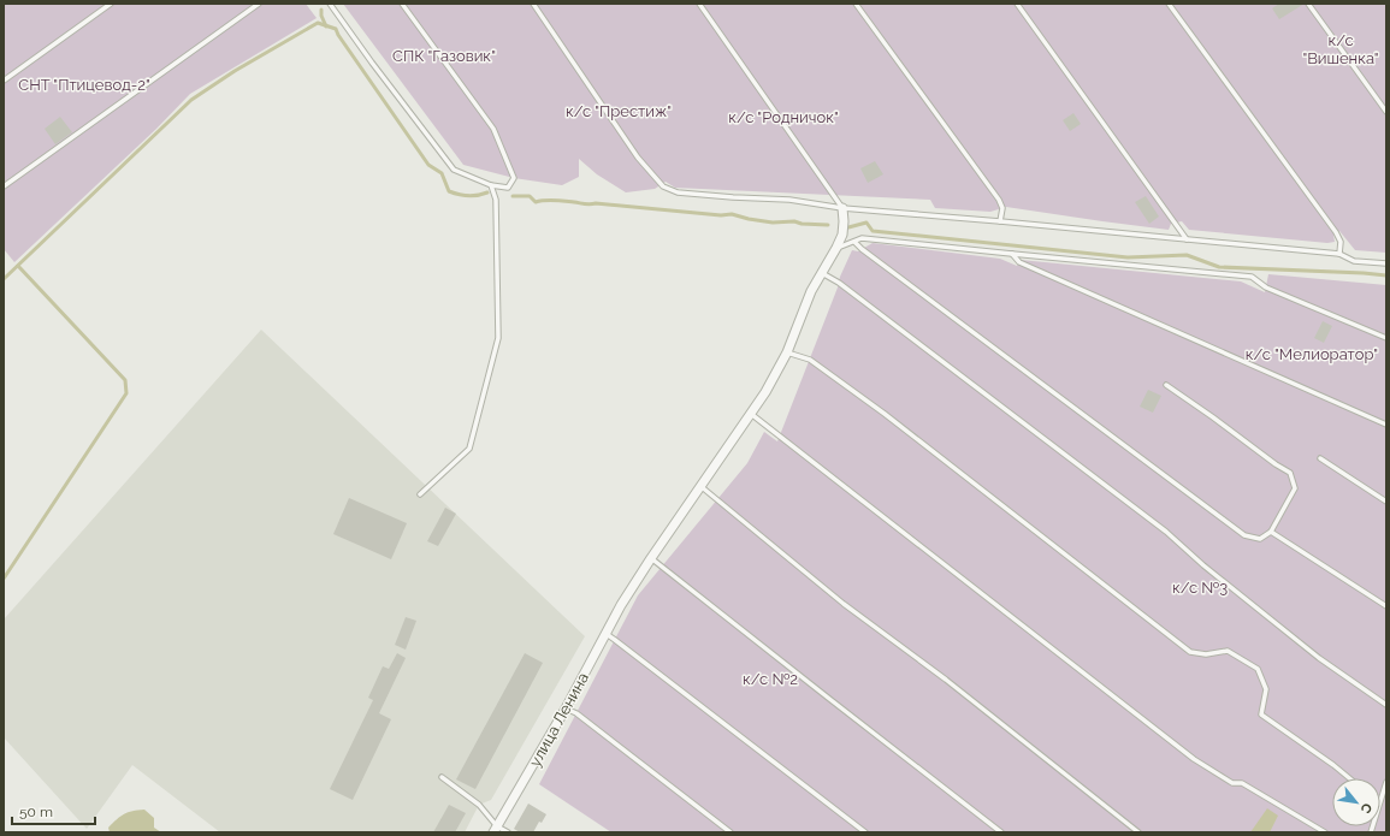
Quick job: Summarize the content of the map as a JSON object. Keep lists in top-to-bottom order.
{
  "streets": {
    "street": ["улица Ленина"]
  },
  "parks": [
    "к/с \"Вишенка\"",
    "СПК \"Газовик\"",
    "СНТ \"Птицевод-2\"",
    "к/с \"Престиж\"",
    "к/с \"Родничок\"",
    "к/с \"Мелиоратор\"",
    "к/с №3",
    "к/с №2"
  ],
  "scale_bar": "50 m",
  "north": "bottom right"
}
